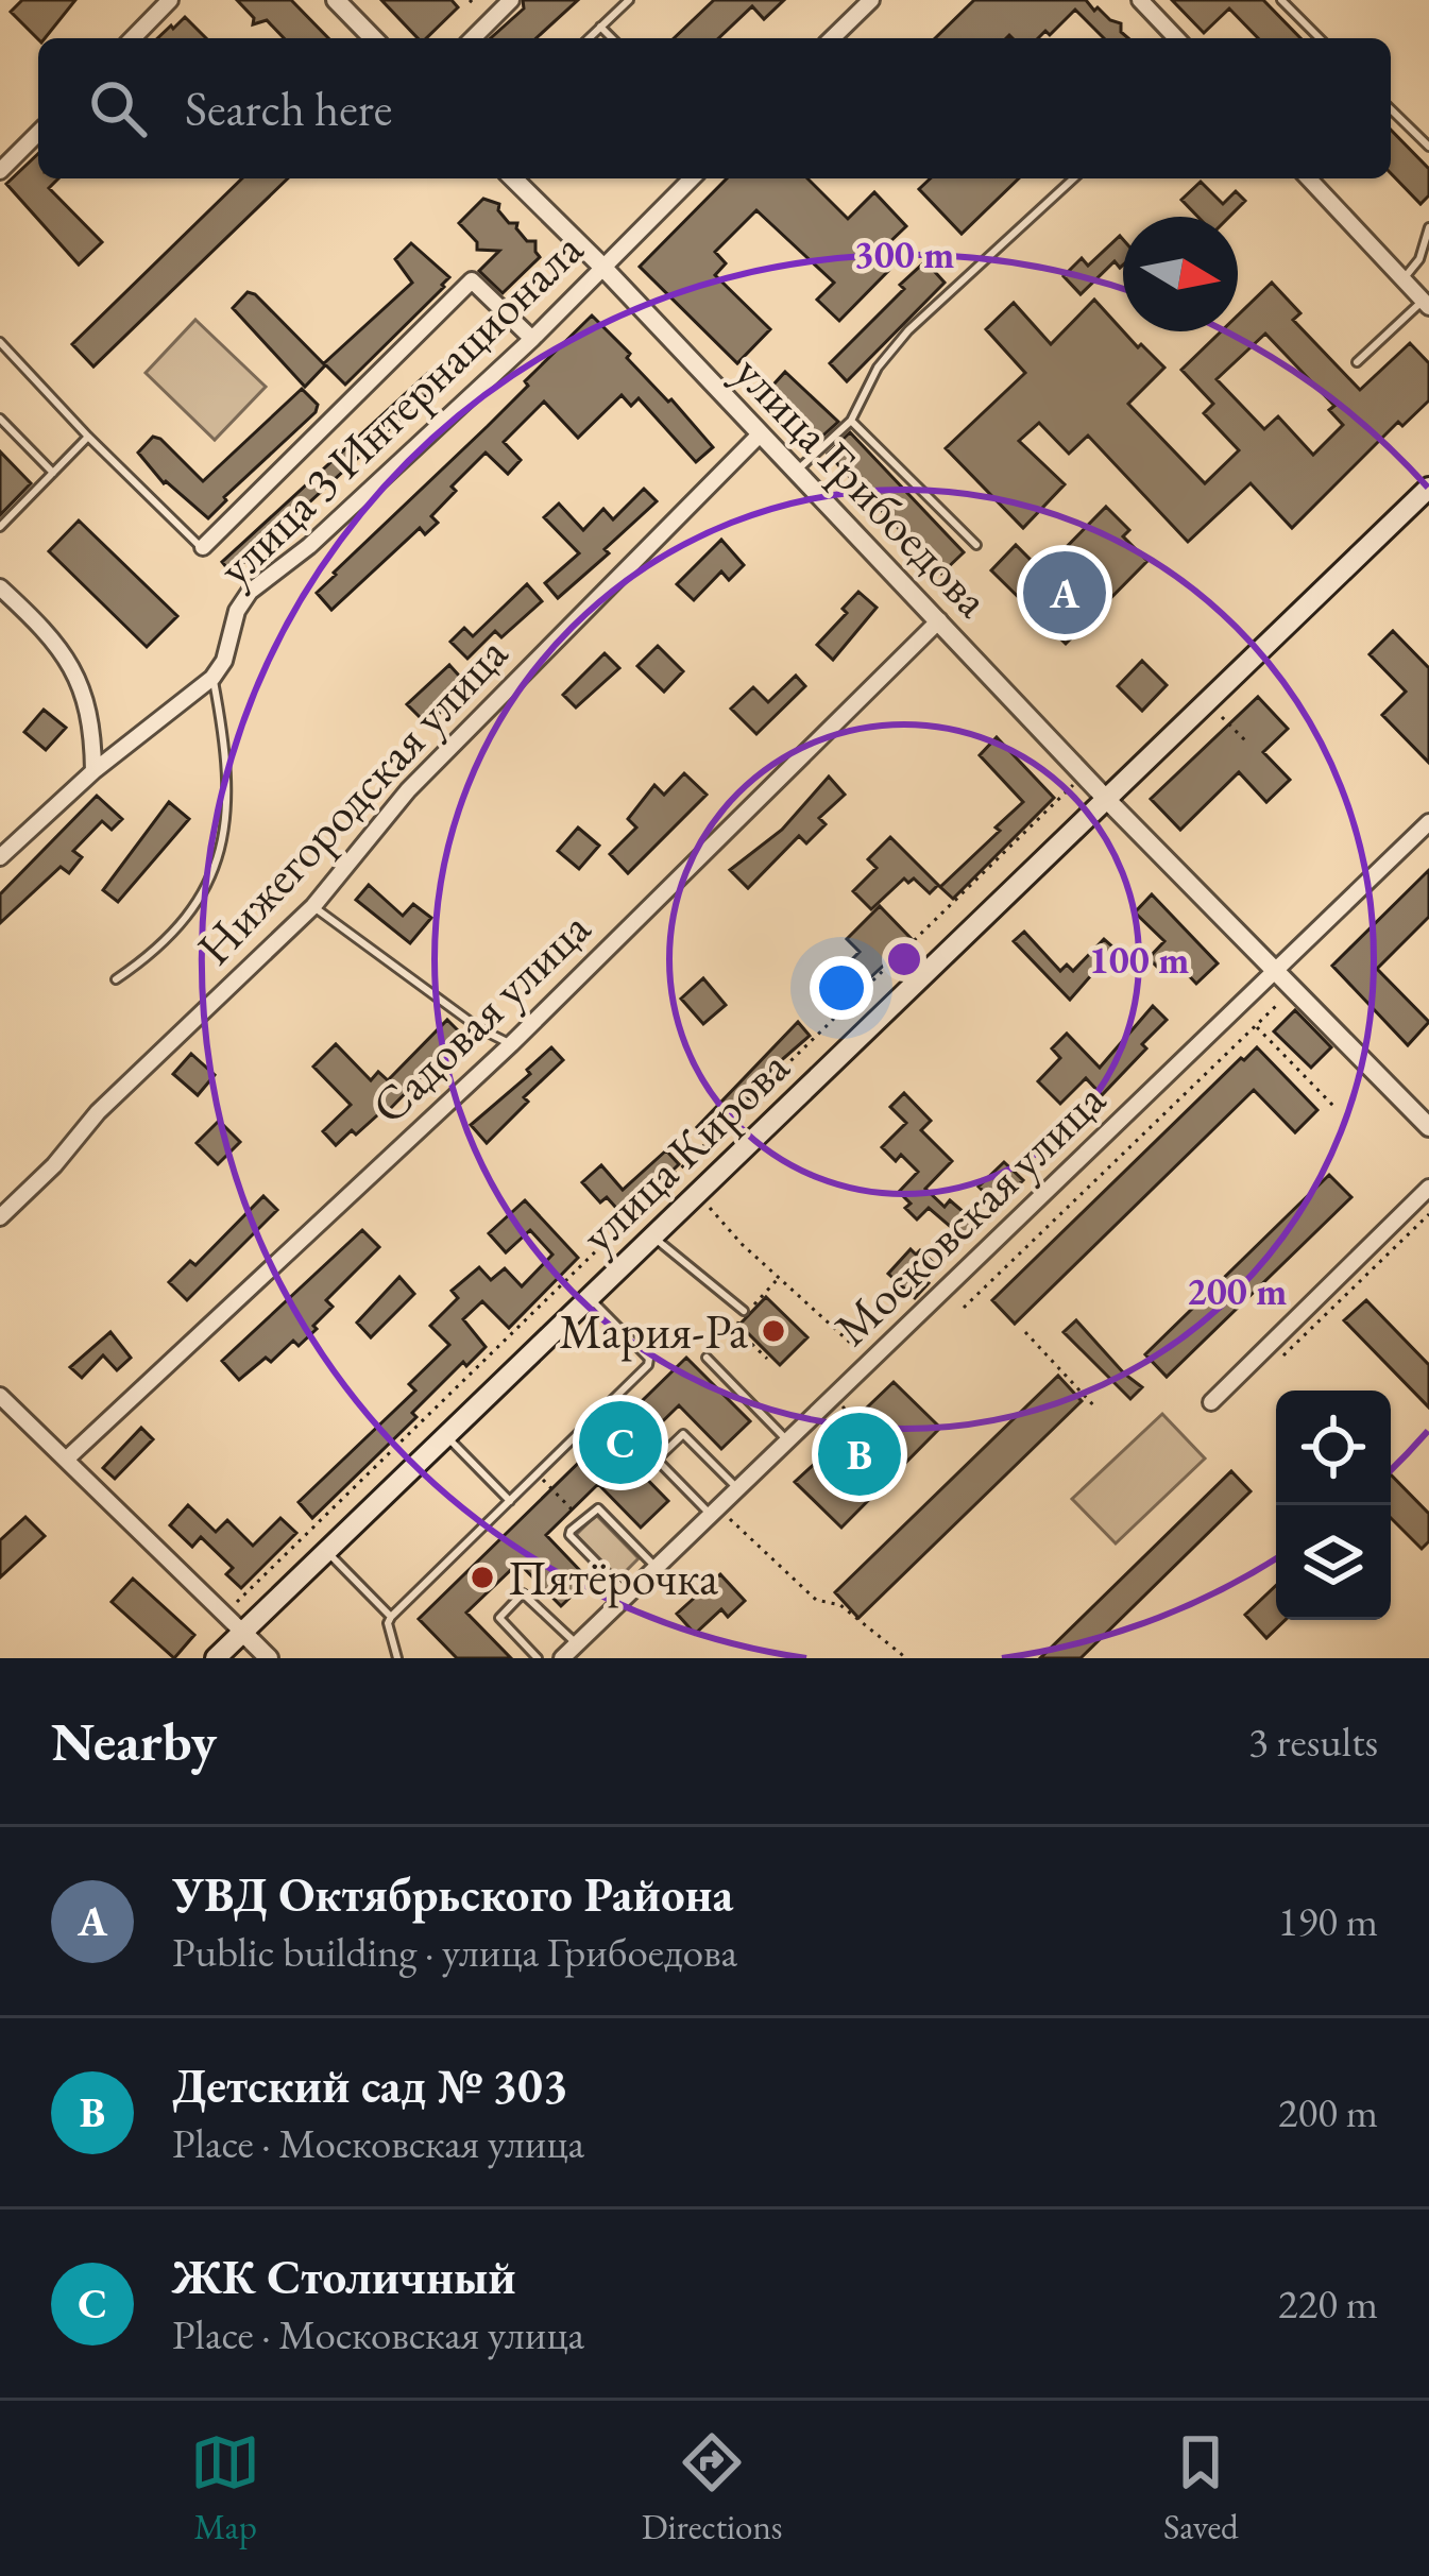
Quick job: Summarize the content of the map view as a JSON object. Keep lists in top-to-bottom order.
{
  "streets": {
    "main road": ["улица Кирова"],
    "street": [
      "улица 3 Интернационала",
      "улица Грибоедова",
      "Нижегородская улица",
      "Садовая улица",
      "Московская улица"
    ]
  },
  "crossings": [
    ["улица 3 Интернационала", "улица Грибоедова"],
    ["улица Грибоедова", "Нижегородская улица"],
    ["улица Грибоедова", "Садовая улица"],
    ["улица Грибоедова", "улица Кирова"],
    ["улица Грибоедова", "Московская улица"]
  ],
  "places": ["Мария-Ра", "Пятёрочка"],
  "north": "right",
  "page": {
    "search": "Search here",
    "pins": ["A", "C", "B"],
    "heading": ["Nearby", "3 results"],
    "list": [
      {
        "mark": "A",
        "name": "УВД Октябрьского Района",
        "note": "Public building · улица Грибоедова",
        "value": "190 m"
      },
      {
        "mark": "B",
        "name": "Детский сад № 303",
        "note": "Place · Московская улица",
        "value": "200 m"
      },
      {
        "mark": "C",
        "name": "ЖК Столичный",
        "note": "Place · Московская улица",
        "value": "220 m"
      }
    ],
    "nav": ["Map", "Directions", "Saved"]
  },
  "rings": ["300 m", "100 m", "200 m"]
}
